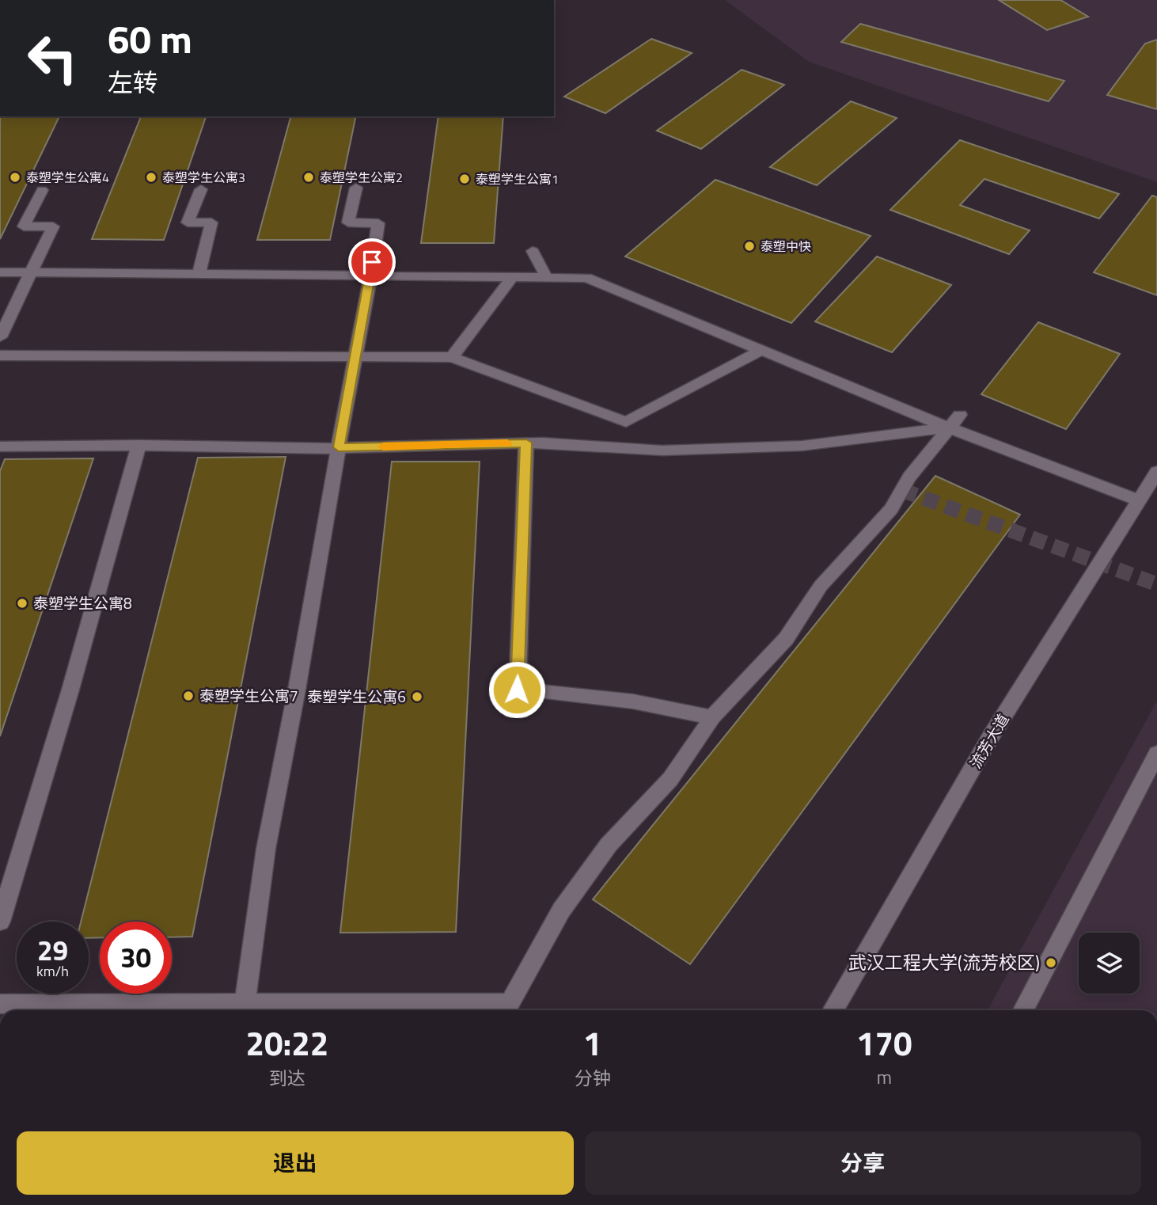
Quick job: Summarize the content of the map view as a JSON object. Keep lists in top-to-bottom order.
{
  "streets": {
    "street": ["流芳大道"]
  },
  "places": [
    "泰塑学生公寓4",
    "泰塑学生公寓3",
    "泰塑学生公寓2",
    "泰塑学生公寓1",
    "泰塑中快",
    "泰塑学生公寓8",
    "泰塑学生公寓7",
    "泰塑学生公寓6",
    "武汉工程大学(流芳校区)"
  ],
  "page": {
    "turn": ["60 m", "左转"],
    "speed": "29 km/h",
    "limit": "30",
    "eta": [
      "20:22",
      "到达",
      "1",
      "分钟",
      "170",
      "m"
    ],
    "buttons": ["退出", "分享"]
  }
}
